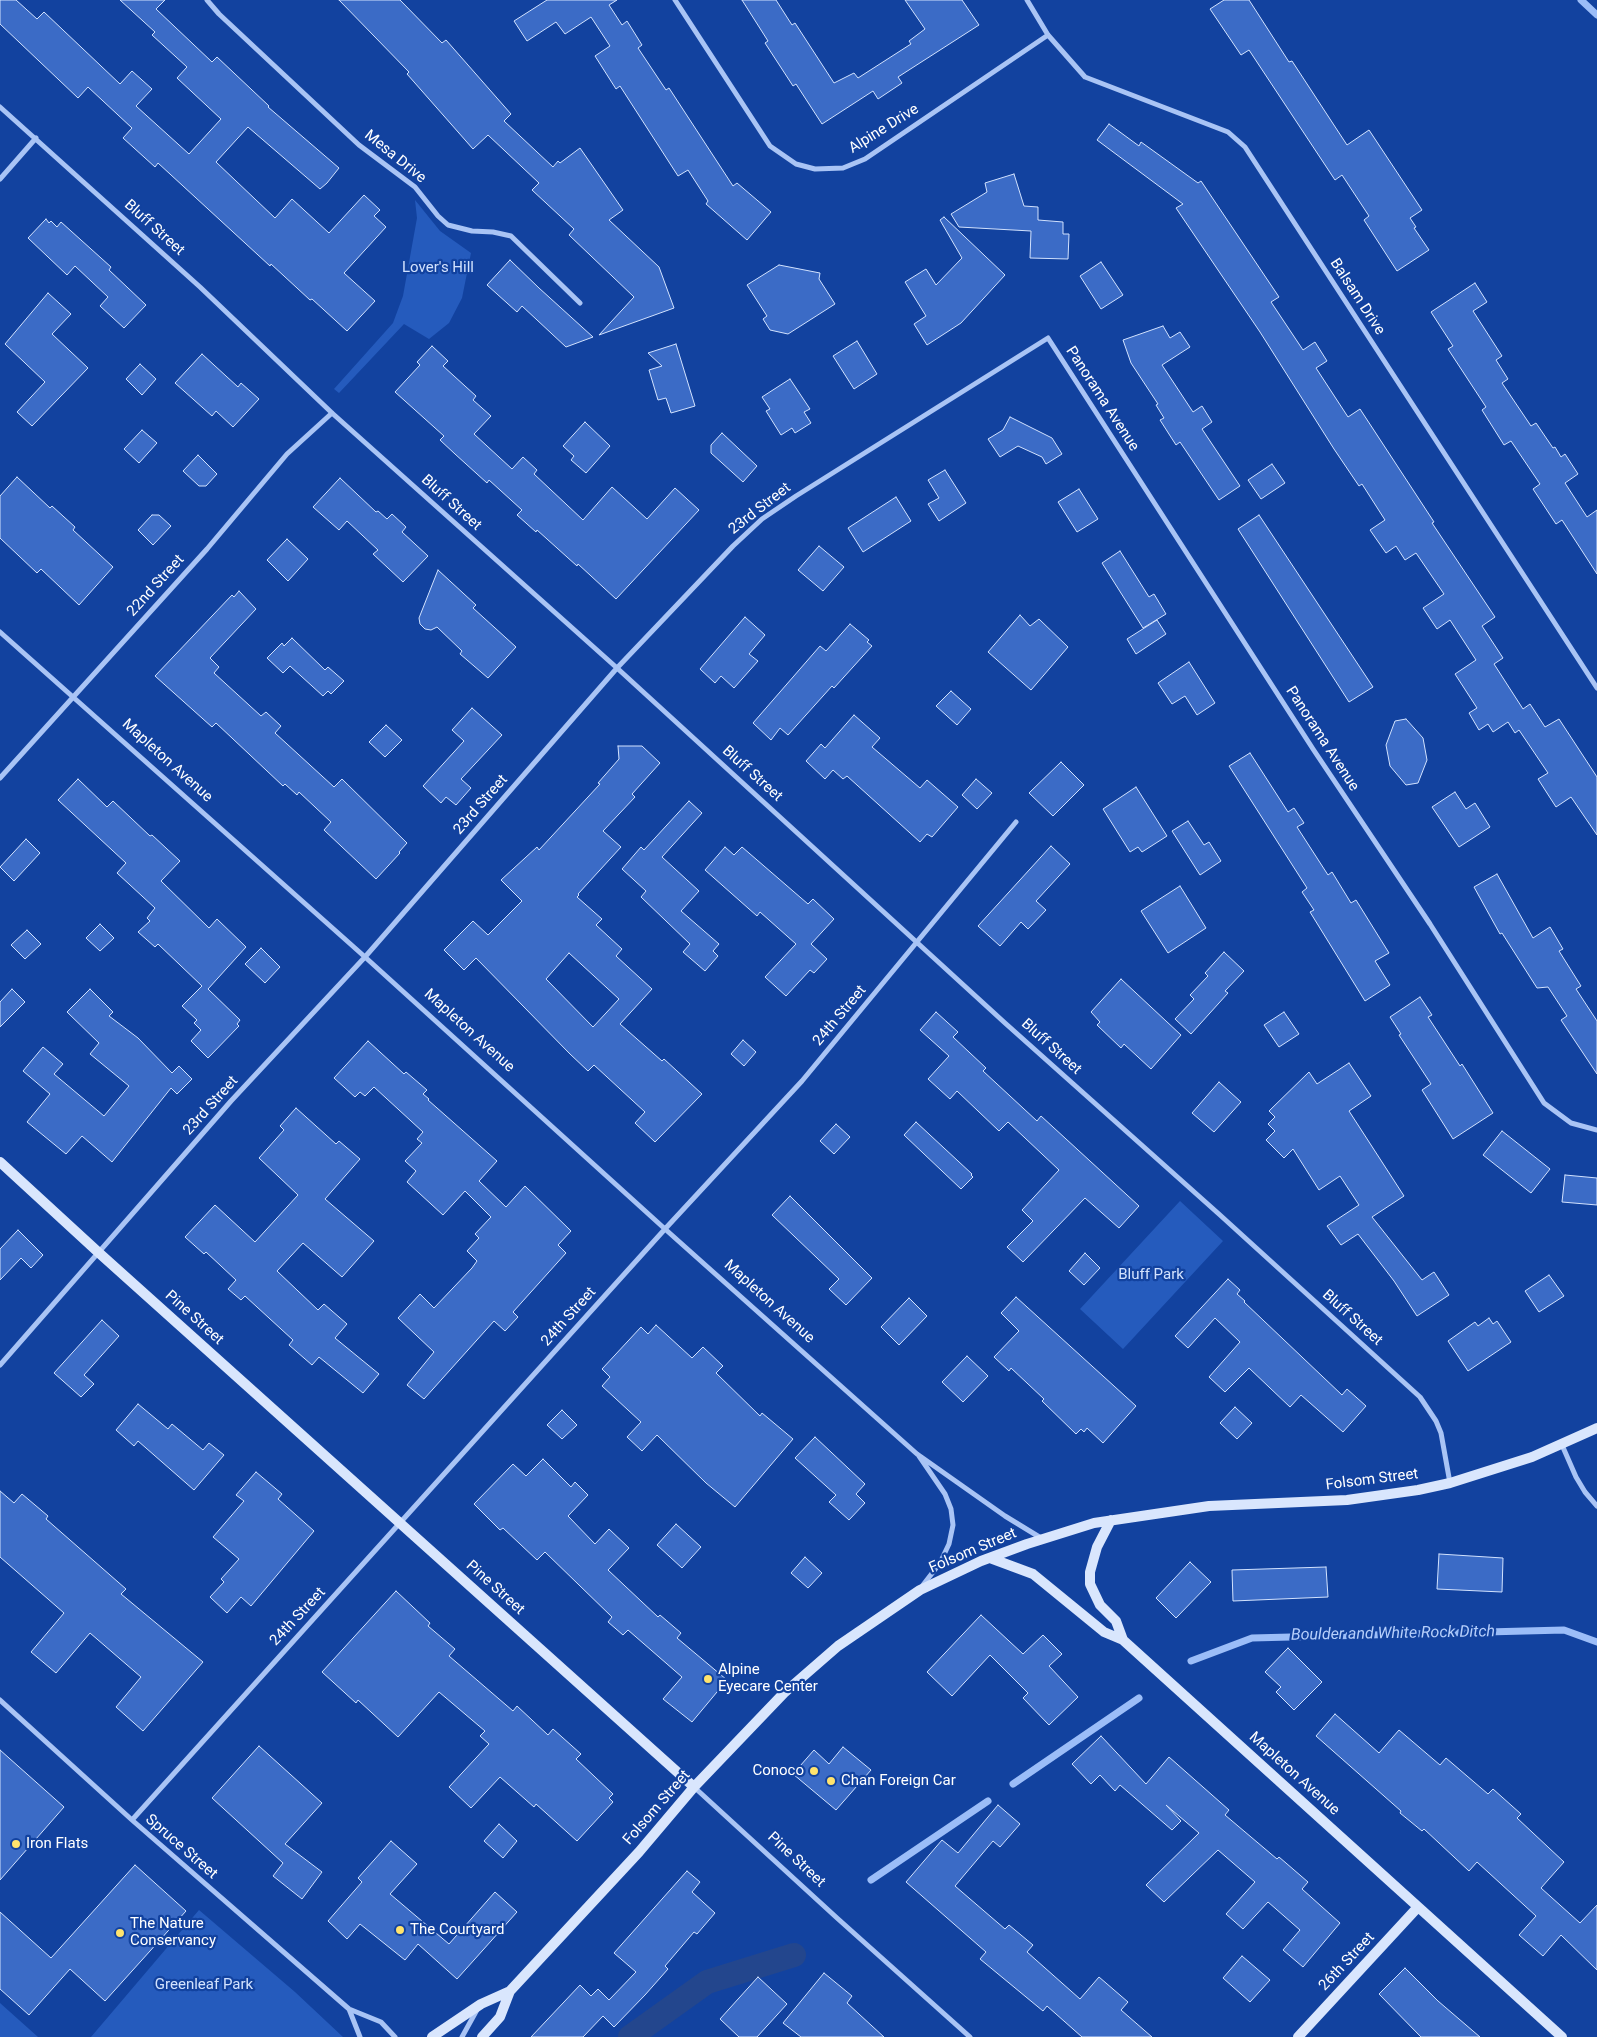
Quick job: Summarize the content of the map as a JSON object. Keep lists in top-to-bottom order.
{
  "streets": {
    "street": [
      "Alpine Drive",
      "Mesa Drive",
      "Bluff Street",
      "Balsam Drive",
      "Panorama Avenue",
      "23rd Street",
      "22nd Street",
      "Mapleton Avenue",
      "24th Street",
      "Pine Street",
      "Folsom Street",
      "Spruce Street",
      "26th Street"
    ]
  },
  "crossings": [
    ["Alpine Drive", "Balsam Drive"],
    ["Bluff Street", "23rd Street"],
    ["Bluff Street", "22nd Street"],
    ["Bluff Street", "24th Street"],
    ["Bluff Street", "Folsom Street"],
    ["Panorama Avenue", "23rd Street"],
    ["23rd Street", "Mapleton Avenue"],
    ["23rd Street", "Pine Street"],
    ["22nd Street", "Mapleton Avenue"],
    ["Mapleton Avenue", "24th Street"],
    ["Mapleton Avenue", "Folsom Street"],
    ["Mapleton Avenue", "26th Street"],
    ["24th Street", "Pine Street"],
    ["24th Street", "Spruce Street"],
    ["Pine Street", "Folsom Street"]
  ],
  "water": ["Boulder and White Rock Ditch"],
  "parks": ["Lover's Hill", "Bluff Park", "Greenleaf Park"],
  "places": [
    "Alpine Eyecare Center",
    "Conoco",
    "Chan Foreign Car",
    "Iron Flats",
    "The Courtyard",
    "The Nature Conservancy"
  ]
}
